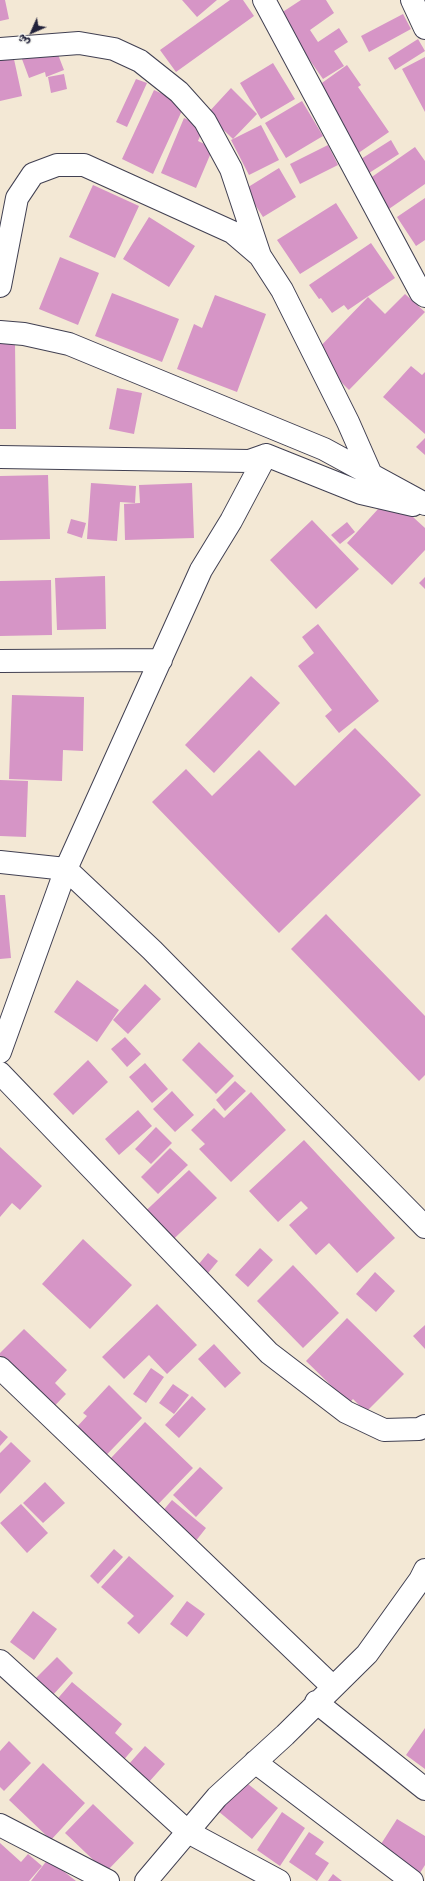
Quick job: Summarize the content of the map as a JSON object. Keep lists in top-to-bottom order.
{
  "north": "bottom left"
}
